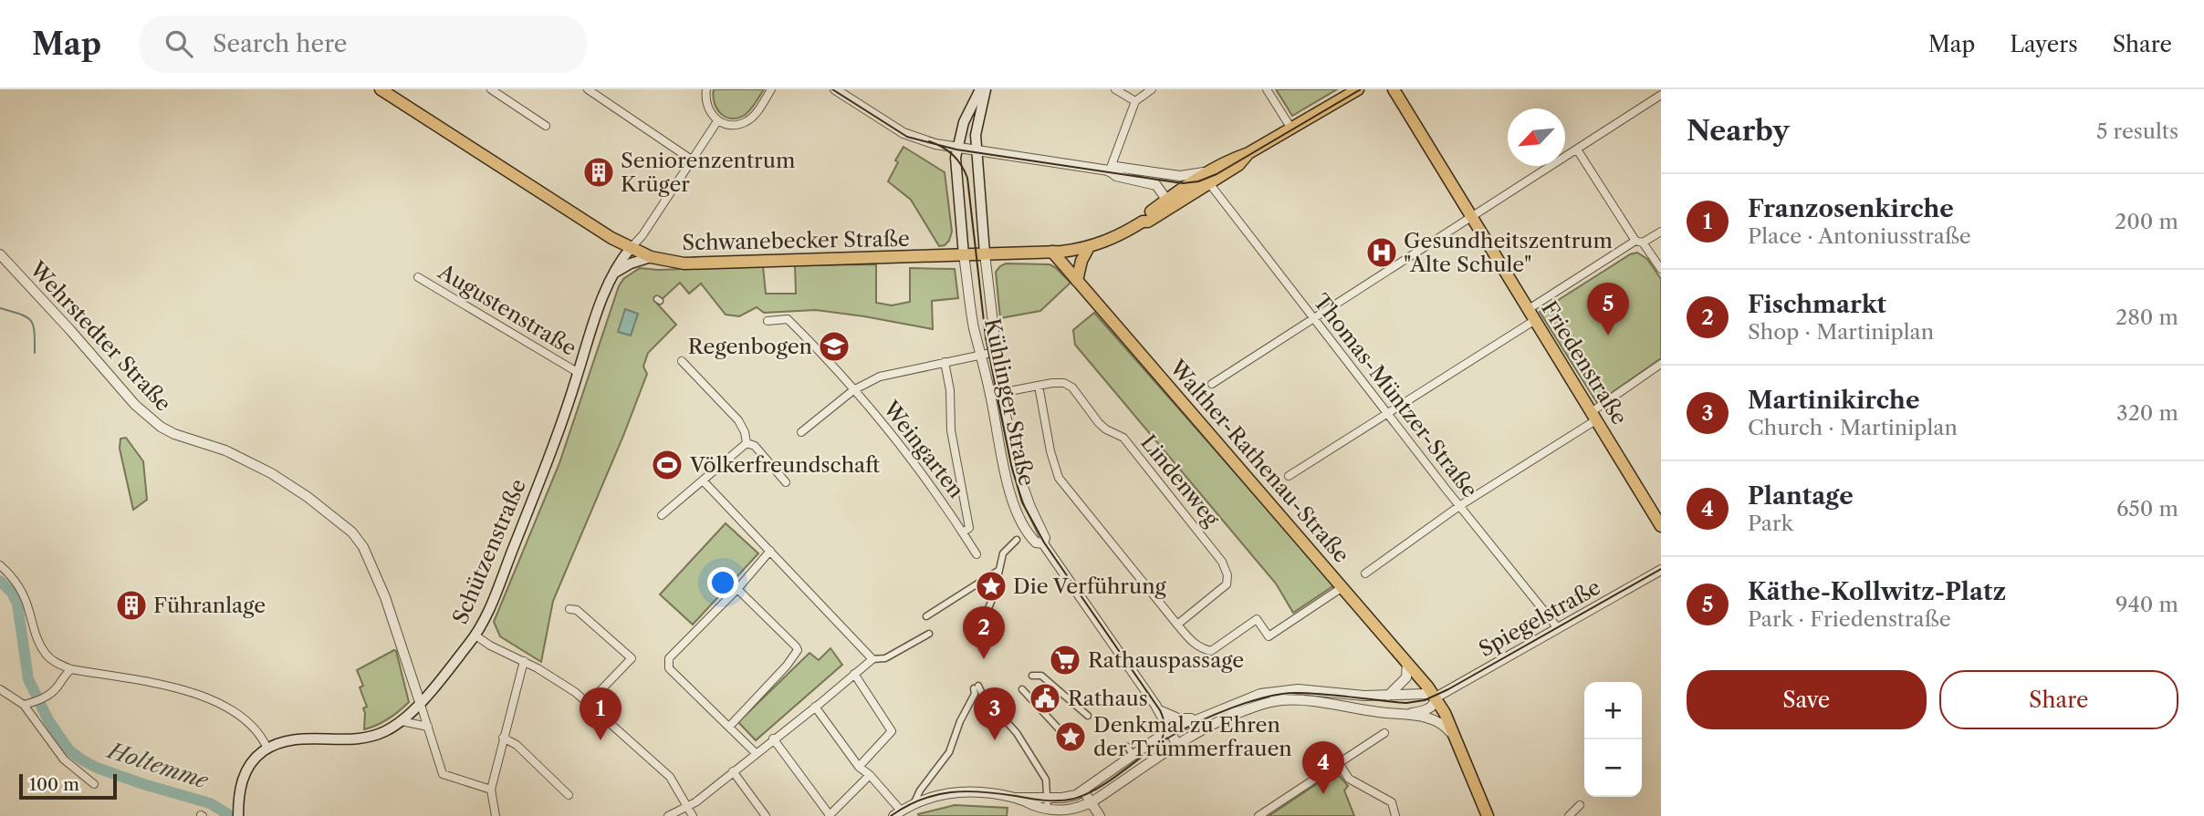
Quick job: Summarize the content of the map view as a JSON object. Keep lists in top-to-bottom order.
{
  "streets": {
    "main road": [
      "Schwanebecker Straße",
      "Friedenstraße",
      "Walther-Rathenau-Straße",
      "Schützenstraße"
    ],
    "street": [
      "Augustenstraße",
      "Wehrstedter Straße",
      "Thomas-Müntzer-Straße",
      "Kühlinger Straße",
      "Weingarten",
      "Lindenweg",
      "Spiegelstraße"
    ]
  },
  "crossings": [
    ["Schwanebecker Straße", "Kühlinger Straße"],
    ["Schwanebecker Straße", "Walther-Rathenau-Straße"],
    ["Schwanebecker Straße", "Schützenstraße"],
    ["Augustenstraße", "Schützenstraße"],
    ["Wehrstedter Straße", "Schützenstraße"],
    ["Thomas-Müntzer-Straße", "Spiegelstraße"],
    ["Kühlinger Straße", "Weingarten"],
    ["Kühlinger Straße", "Lindenweg"],
    ["Walther-Rathenau-Straße", "Spiegelstraße"]
  ],
  "water": ["Holtemme"],
  "places": {
    "building": ["Seniorenzentrum Krüger", "Führanlage"],
    "hospital": ["Gesundheitszentrum \"Alte Schule\""],
    "school or university": ["Regenbogen"],
    "sports": ["Völkerfreundschaft"],
    "place": ["Die Verführung", "Denkmal zu Ehren der Trümmerfrauen"],
    "supermarket": ["Rathauspassage"],
    "public building": ["Rathaus"]
  },
  "scale_bar": "100 m",
  "north": "bottom left",
  "page": {
    "header": "Map",
    "search": "Search here",
    "nav": ["Map", "Layers", "Share"],
    "heading": ["Nearby", "5 results"],
    "list": [
      {
        "mark": "1",
        "name": "Franzosenkirche",
        "note": "Place · Antoniusstraße",
        "value": "200 m"
      },
      {
        "mark": "2",
        "name": "Fischmarkt",
        "note": "Shop · Martiniplan",
        "value": "280 m"
      },
      {
        "mark": "3",
        "name": "Martinikirche",
        "note": "Church · Martiniplan",
        "value": "320 m"
      },
      {
        "mark": "4",
        "name": "Plantage",
        "note": "Park",
        "value": "650 m"
      },
      {
        "mark": "5",
        "name": "Käthe-Kollwitz-Platz",
        "note": "Park · Friedenstraße",
        "value": "940 m"
      }
    ],
    "pins": [
      "5",
      "2",
      "1",
      "3",
      "4"
    ],
    "buttons": ["Save", "Share"],
    "map_buttons": ["+", "−"],
    "scale": "100 m"
  }
}
